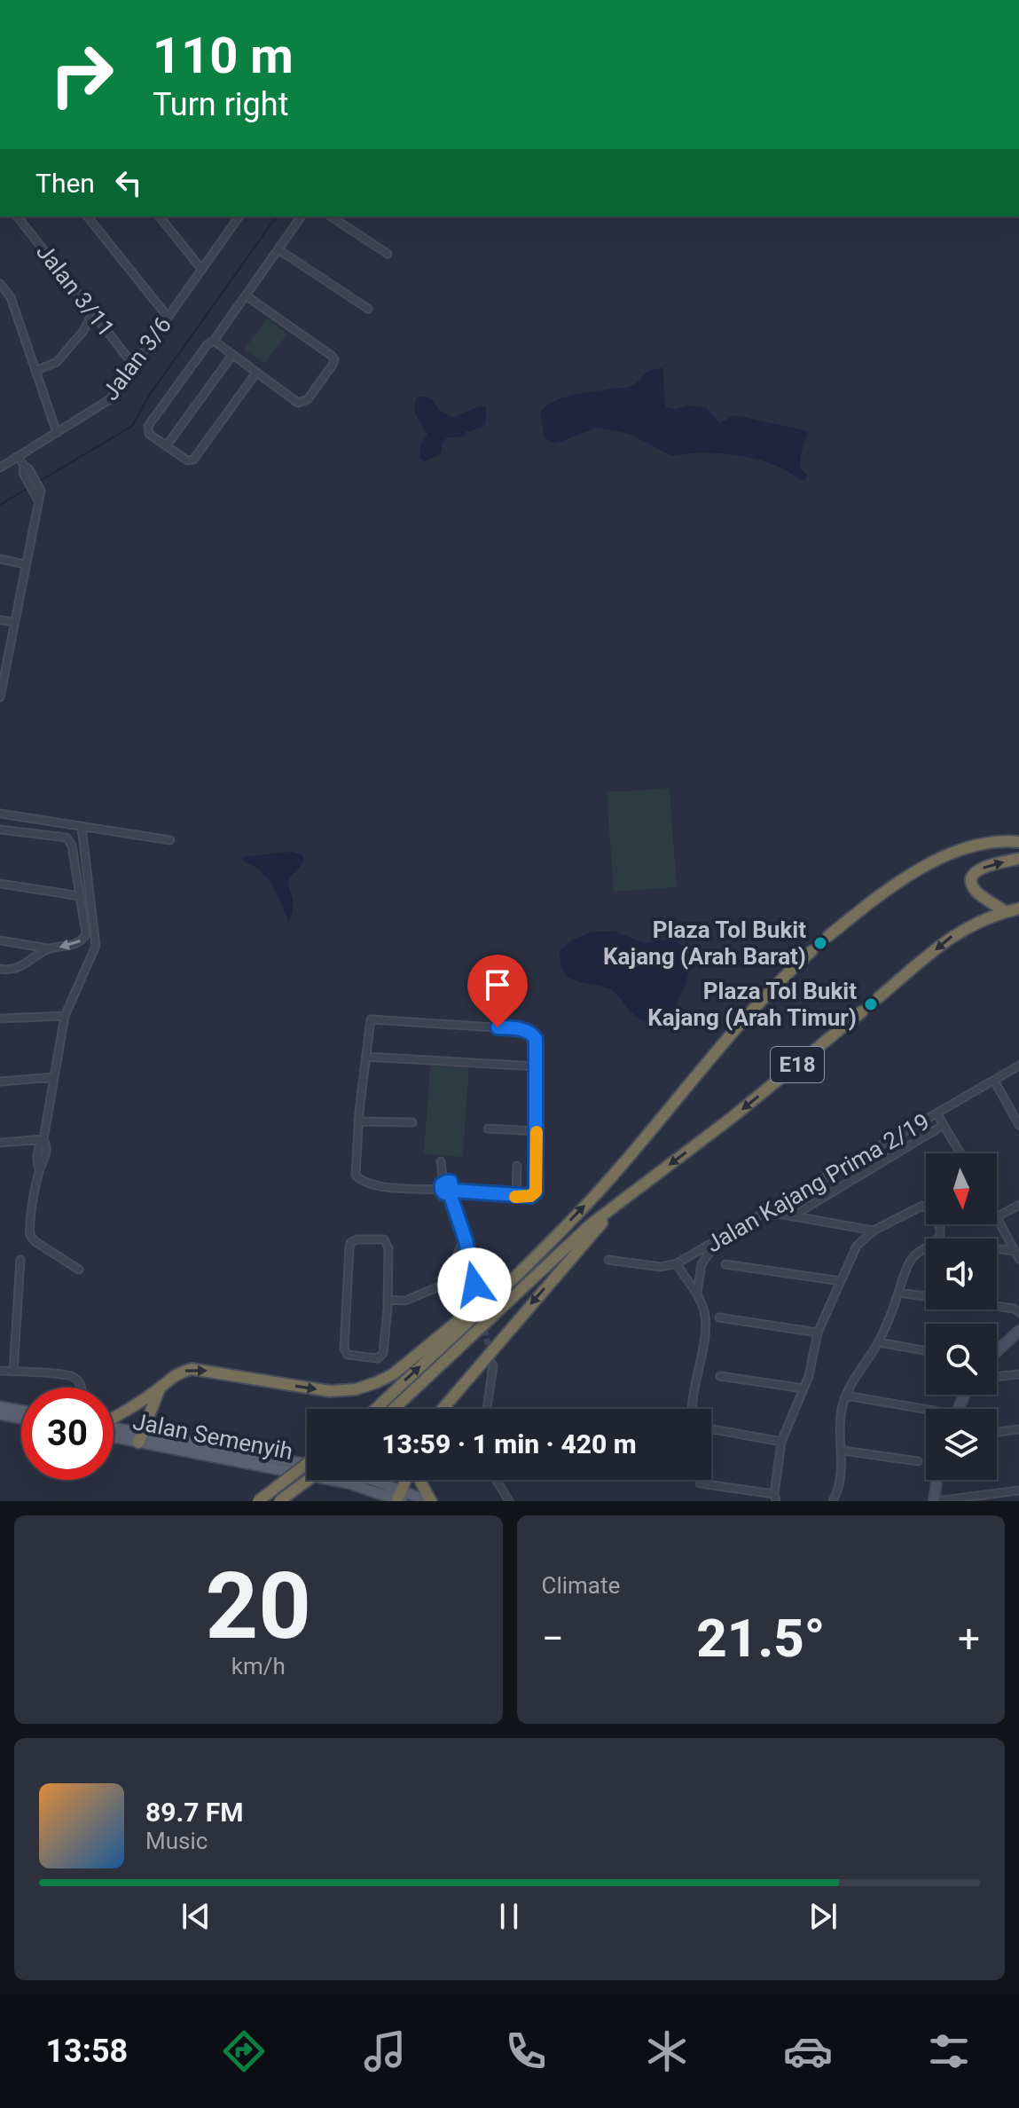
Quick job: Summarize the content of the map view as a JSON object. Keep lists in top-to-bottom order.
{
  "streets": {
    "highway": ["E18"],
    "main road": ["Jalan Semenyih"],
    "street": ["Jalan 3/11", "Jalan 3/6", "Jalan Kajang Prima 2/19"]
  },
  "crossings": [
    ["Jalan 3/11", "Jalan 3/6"]
  ],
  "places": ["Plaza Tol Bukit Kajang (Arah Barat)", "Plaza Tol Bukit Kajang (Arah Timur)"],
  "north": "bottom",
  "page": {
    "turn": ["110 m", "Turn right"],
    "then": "Then",
    "limit": "30",
    "trip": "13:59 · 1 min · 420 m",
    "tile": [
      ["20", "km/h"],
      "Climate"
    ],
    "heat": ["−", "21.5°", "+"],
    "song": ["89.7 FM", "Music"],
    "tabs": "13:58"
  }
}
